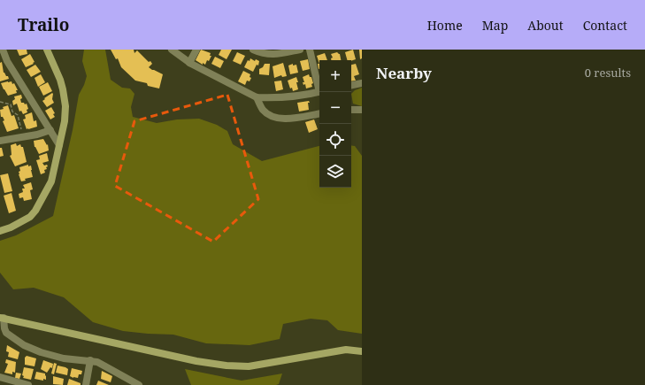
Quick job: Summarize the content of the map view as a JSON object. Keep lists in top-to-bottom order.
{
  "page": {
    "header": "Trailo",
    "nav": [
      "Home",
      "Map",
      "About",
      "Contact"
    ],
    "heading": ["Nearby", "0 results"],
    "map_buttons": ["+", "−"]
  }
}
